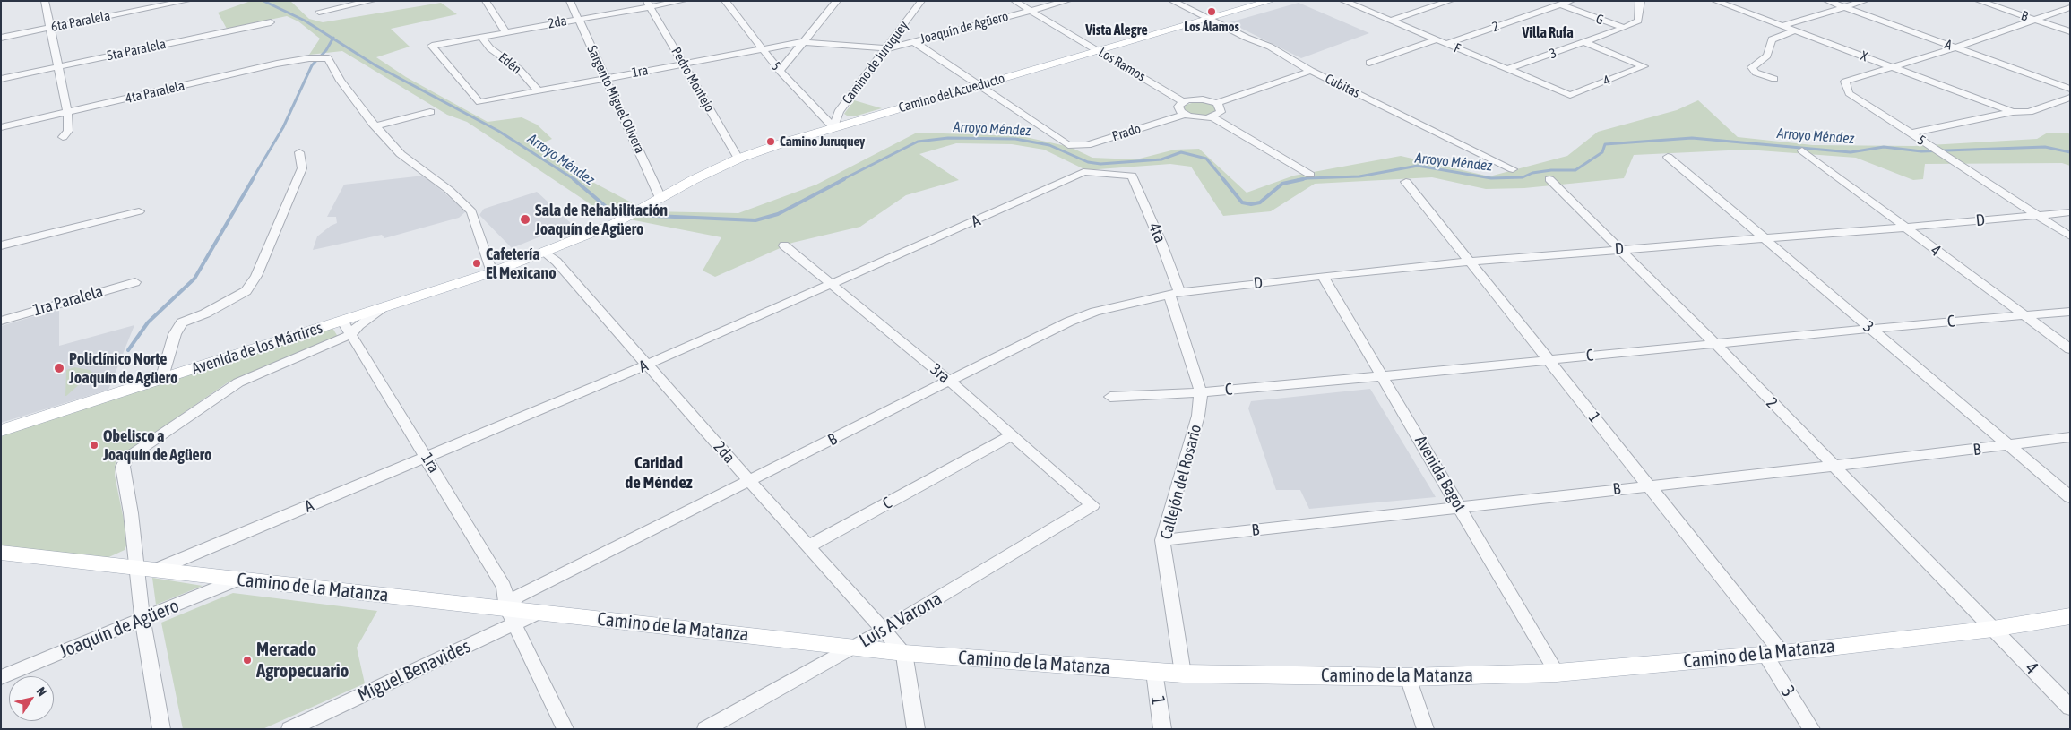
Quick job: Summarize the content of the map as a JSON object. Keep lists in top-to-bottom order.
{
  "streets": {
    "main road": ["Camino del Acueducto", "Avenida de los Mártires", "Camino de la Matanza"],
    "street": [
      "B",
      "G",
      "6ta Paralela",
      "2da",
      "2",
      "Joaquín de Agüero",
      "A",
      "F",
      "5ta Paralela",
      "3",
      "X",
      "Camino de Juruquey",
      "Edén",
      "Los Ramos",
      "5",
      "1ra",
      "Pedro Montejo",
      "4",
      "Cubitas",
      "4ta Paralela",
      "Sargento Miguel Olivera",
      "Prado",
      "D",
      "4ta",
      "1ra Paralela",
      "C",
      "3ra",
      "1",
      "Avenida Bagot",
      "Callejón del Rosario",
      "Luís A Varona",
      "Miguel Benavides"
    ]
  },
  "crossings": [
    ["B", "2da"],
    ["B", "2"],
    ["B", "3"],
    ["B", "1ra"],
    ["B", "D"],
    ["B", "4ta"],
    ["B", "3ra"],
    ["B", "1"],
    ["B", "Avenida Bagot"],
    ["B", "Callejón del Rosario"],
    ["B", "Camino de la Matanza"],
    ["B", "Miguel Benavides"],
    ["G", "2"],
    ["G", "3"],
    ["2da", "A"],
    ["2da", "Edén"],
    ["2da", "1ra"],
    ["2da", "Pedro Montejo"],
    ["2da", "Sargento Miguel Olivera"],
    ["2da", "C"],
    ["2da", "Avenida de los Mártires"],
    ["2da", "Camino de la Matanza"],
    ["2da", "Luís A Varona"],
    ["2", "F"],
    ["2", "4"],
    ["2", "D"],
    ["2", "C"],
    ["2", "Camino de la Matanza"],
    ["Joaquín de Agüero", "Camino de Juruquey"],
    ["Joaquín de Agüero", "Los Ramos"],
    ["Joaquín de Agüero", "Camino de la Matanza"],
    ["A", "1ra"],
    ["A", "4ta"],
    ["A", "Avenida de los Mártires"],
    ["A", "3ra"],
    ["A", "Camino de la Matanza"],
    ["F", "3"],
    ["F", "4"],
    ["3", "4"],
    ["3", "D"],
    ["3", "C"],
    ["3", "1"],
    ["3", "Camino de la Matanza"],
    ["X", "5"],
    ["Camino de Juruquey", "5"],
    ["Camino de Juruquey", "Camino del Acueducto"],
    ["Edén", "1ra"],
    ["Los Ramos", "Camino del Acueducto"],
    ["5", "1ra"],
    ["5", "Camino del Acueducto"],
    ["5", "D"],
    ["1ra", "Pedro Montejo"],
    ["1ra", "Sargento Miguel Olivera"],
    ["1ra", "Avenida de los Mártires"],
    ["1ra", "Camino de la Matanza"],
    ["1ra", "Miguel Benavides"],
    ["Pedro Montejo", "Camino del Acueducto"],
    ["4", "D"],
    ["4", "C"],
    ["4", "Camino de la Matanza"],
    ["Cubitas", "Camino del Acueducto"],
    ["Camino del Acueducto", "Sargento Miguel Olivera"],
    ["Camino del Acueducto", "Prado"],
    ["Camino del Acueducto", "Avenida de los Mártires"],
    ["D", "4ta"],
    ["D", "1"],
    ["D", "Avenida Bagot"],
    ["D", "Callejón del Rosario"],
    ["4ta", "Callejón del Rosario"],
    ["C", "3ra"],
    ["C", "1"],
    ["C", "Avenida Bagot"],
    ["C", "Callejón del Rosario"],
    ["Avenida de los Mártires", "Camino de la Matanza"],
    ["3ra", "Luís A Varona"],
    ["1", "Camino de la Matanza"],
    ["Avenida Bagot", "Camino de la Matanza"],
    ["Callejón del Rosario", "Camino de la Matanza"],
    ["Camino de la Matanza", "Luís A Varona"],
    ["Camino de la Matanza", "Miguel Benavides"]
  ],
  "districts": ["Vista Alegre", "Villa Rufa", "Caridad de Méndez"],
  "water": ["Arroyo Méndez"],
  "places": [
    "Los Álamos",
    "Camino Juruquey",
    "Sala de Rehabilitación Joaquín de Agüero",
    "Cafetería El Mexicano",
    "Policlínico Norte Joaquín de Agüero",
    "Obelisco a Joaquín de Agüero",
    "Mercado Agropecuario"
  ],
  "north": "top right"
}
